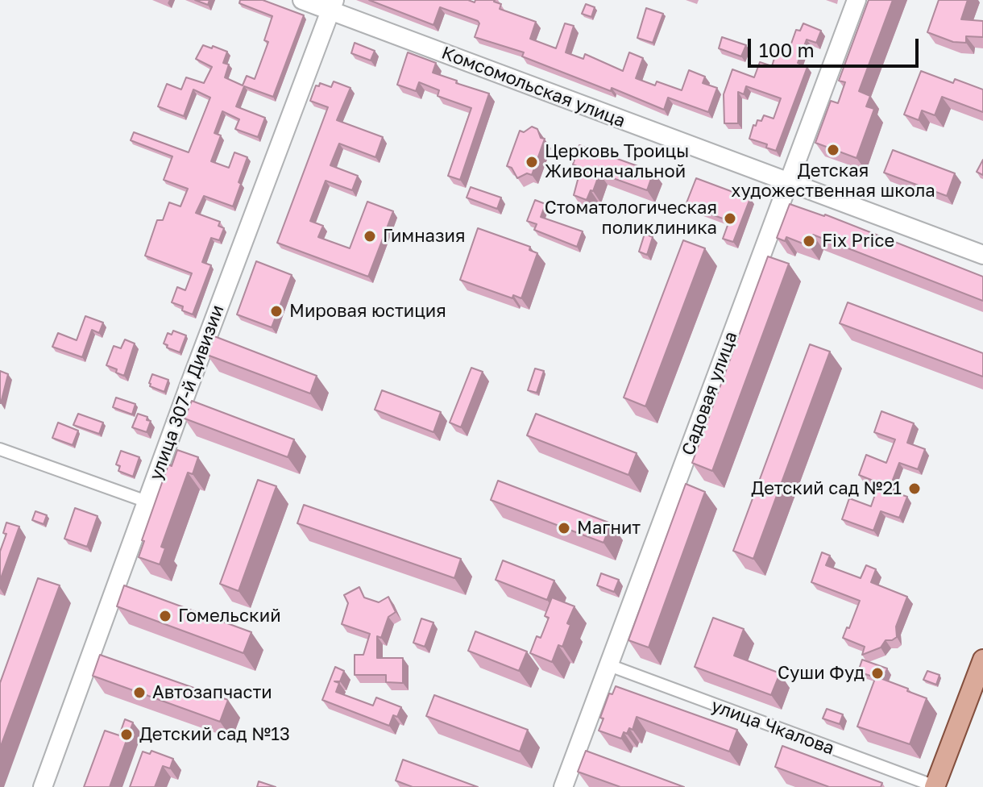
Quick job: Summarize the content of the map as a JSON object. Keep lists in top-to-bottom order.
{
  "streets": {
    "street": [
      "Комсомольская улица",
      "улица 307-й Дивизии",
      "Садовая улица",
      "улица Чкалова"
    ]
  },
  "crossings": [
    ["Комсомольская улица", "улица 307-й Дивизии"],
    ["Комсомольская улица", "Садовая улица"],
    ["Садовая улица", "улица Чкалова"]
  ],
  "places": [
    "Детская художественная школа",
    "Церковь Троицы Живоначальной",
    "Стоматологическая поликлиника",
    "Гимназия",
    "Fix Price",
    "Мировая юстиция",
    "Детский сад №21",
    "Магнит",
    "Гомельский",
    "Суши Фуд",
    "Автозапчасти",
    "Детский сад №13"
  ],
  "scale_bar": "100 m"
}
